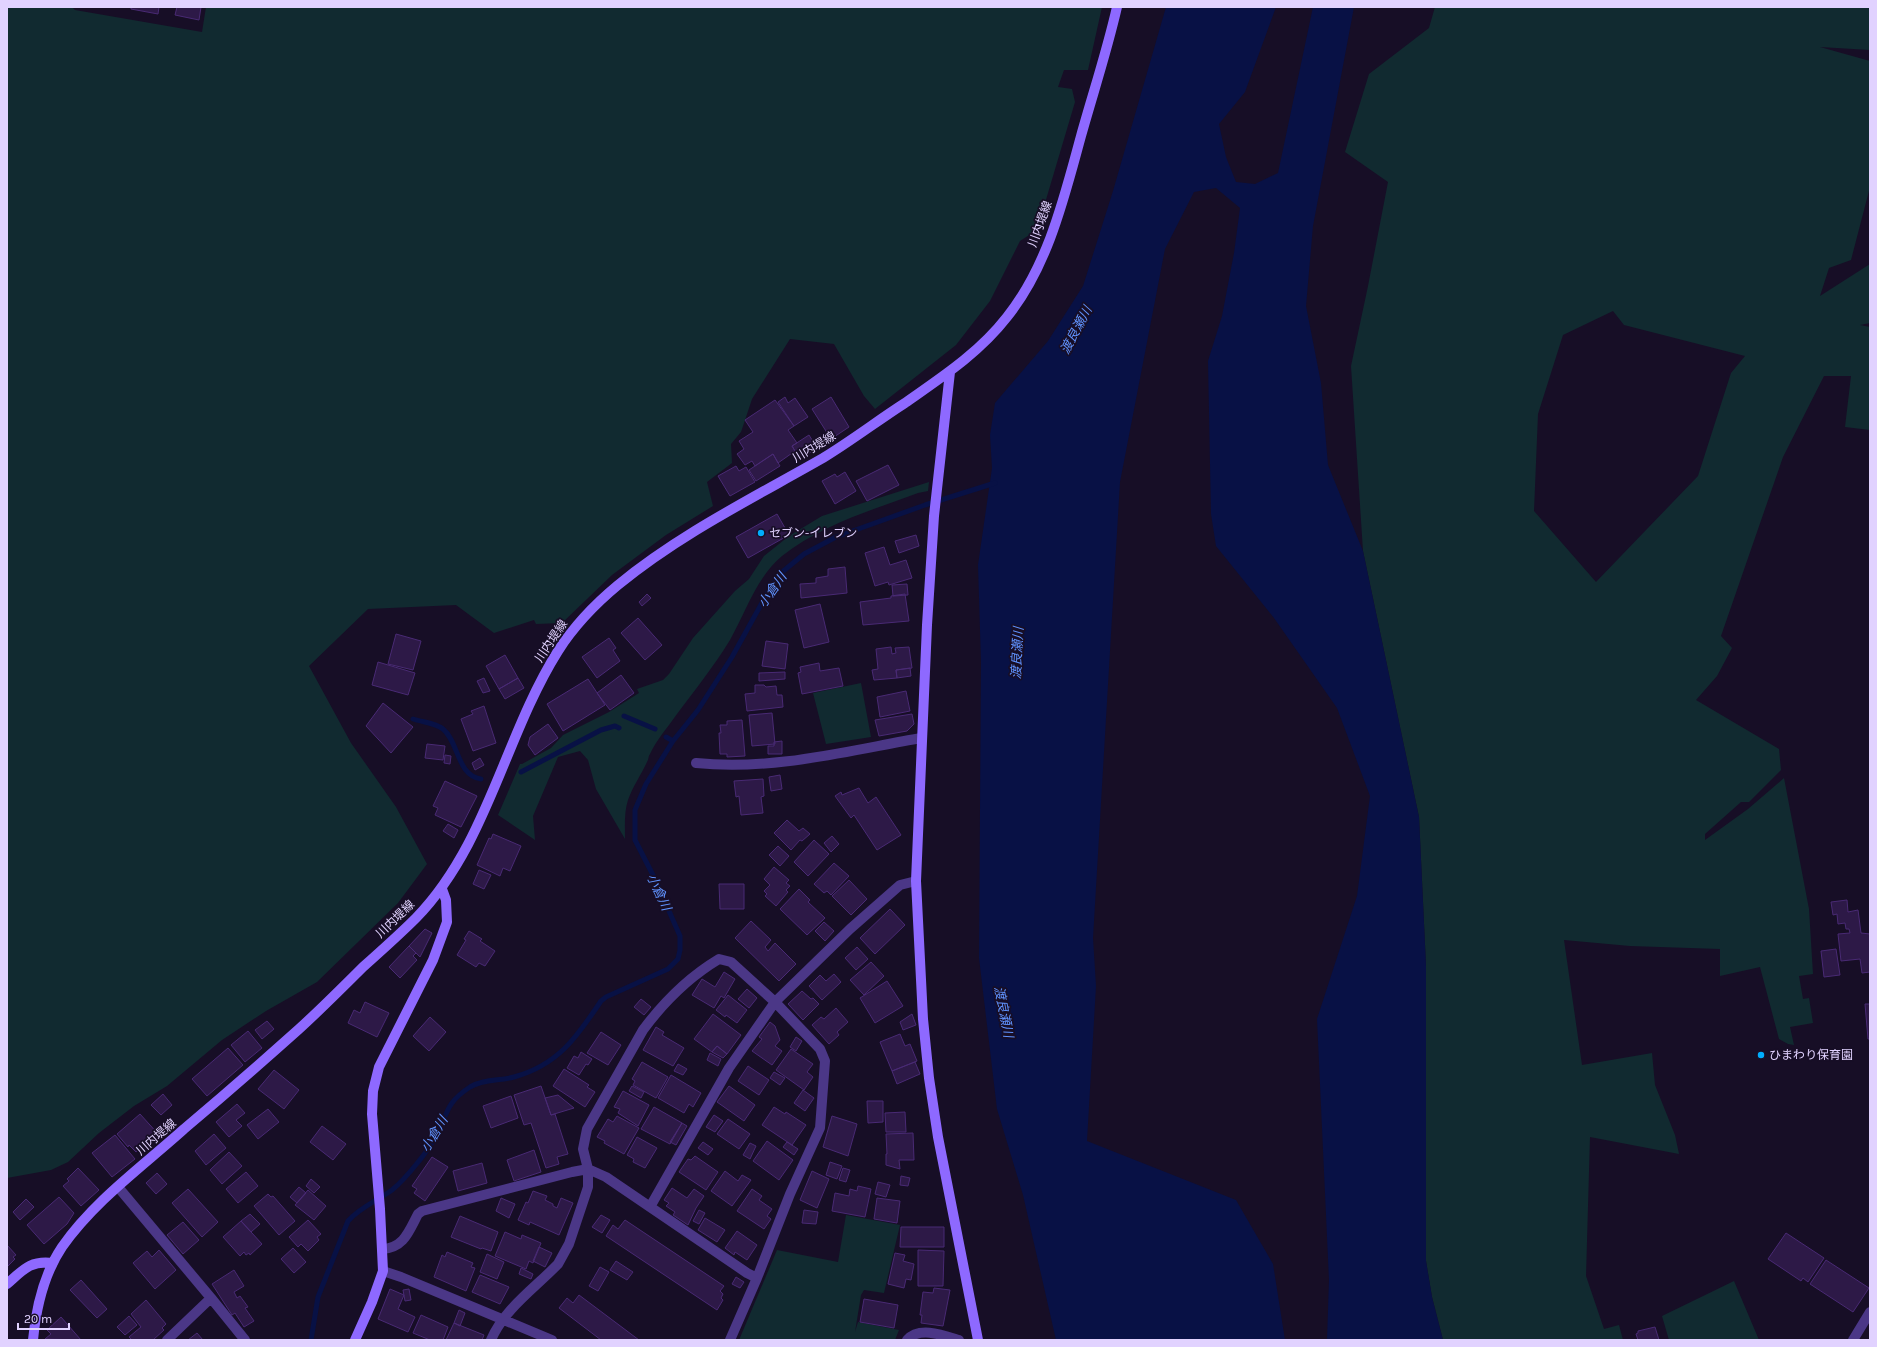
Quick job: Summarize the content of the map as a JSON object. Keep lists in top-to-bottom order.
{
  "streets": {
    "main road": ["川内堤線"]
  },
  "water": ["渡良瀬川", "小倉川"],
  "places": ["セブン-イレブン", "ひまわり保育園"],
  "scale_bar": "20 m"
}
